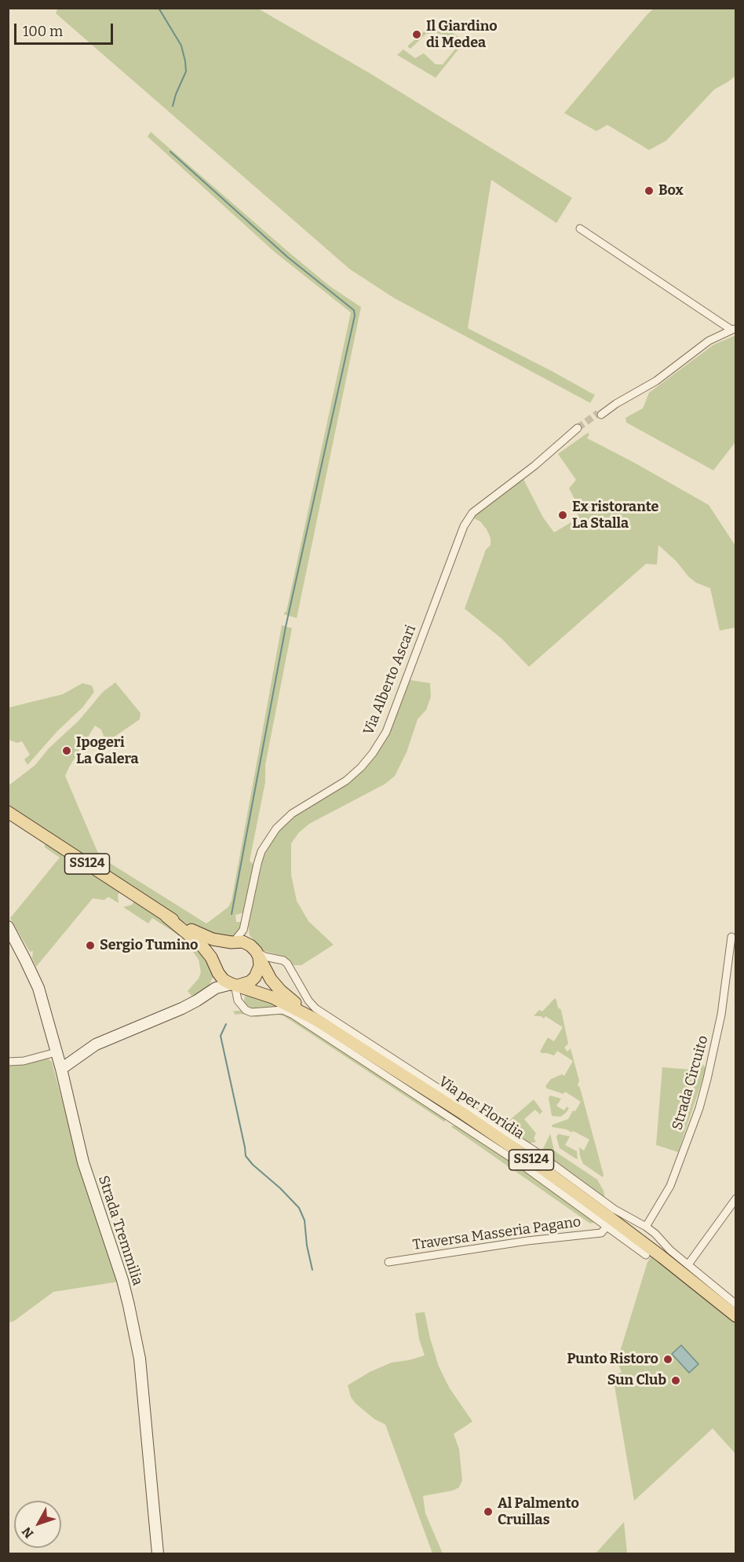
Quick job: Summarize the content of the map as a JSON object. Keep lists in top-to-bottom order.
{
  "streets": {
    "main road": ["SS124", "Via per Floridia", "Strada Tremmilia"],
    "street": ["Via Alberto Ascari", "Strada Circuito", "Traversa Masseria Pagano"]
  },
  "places": [
    "Il Giardino di Medea",
    "Box",
    "Ex ristorante La Stalla",
    "Ipogeri La Galera",
    "Sergio Tumino",
    "Punto Ristoro",
    "Sun Club",
    "Al Palmento Cruillas"
  ],
  "scale_bar": "100 m",
  "north": "bottom left"
}
